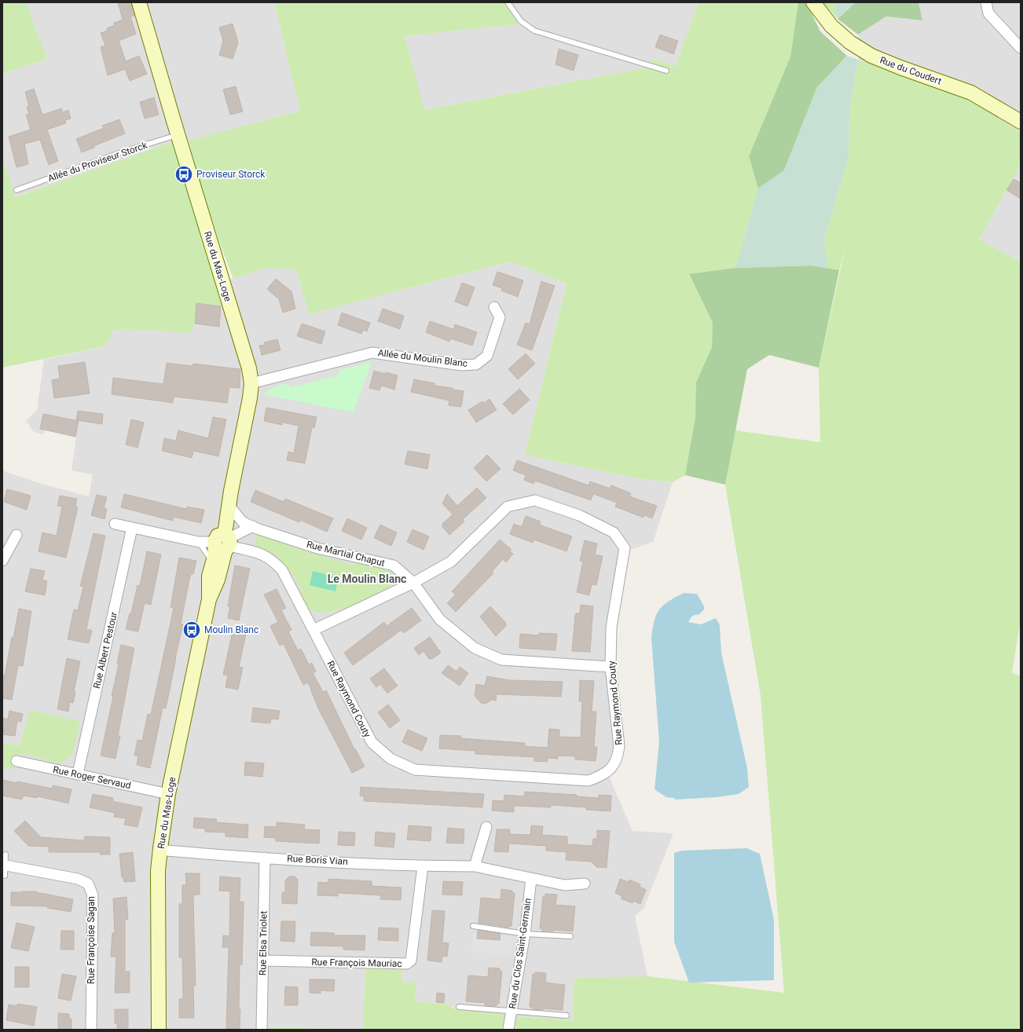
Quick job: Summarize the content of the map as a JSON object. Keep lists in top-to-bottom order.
{
  "streets": {
    "main road": ["Rue du Coudert", "Rue du Mas-Loge"],
    "street": [
      "Allée du Moulin Blanc",
      "Rue Martial Chaput",
      "Rue Albert Pestour",
      "Rue Raymond Couty",
      "Rue Roger Servaud",
      "Rue Boris Vian",
      "Rue Françoise Sagan",
      "Rue Elsa Triolet",
      "Rue du Clos Saint-Germain",
      "Rue François Mauriac"
    ],
    "lane": ["Allée du Proviseur Storck"]
  },
  "crossings": [
    ["Allée du Proviseur Storck", "Rue du Mas-Loge"],
    ["Rue du Mas-Loge", "Allée du Moulin Blanc"],
    ["Rue du Mas-Loge", "Rue Martial Chaput"],
    ["Rue du Mas-Loge", "Rue Raymond Couty"],
    ["Rue du Mas-Loge", "Rue Roger Servaud"],
    ["Rue du Mas-Loge", "Rue Boris Vian"],
    ["Rue Martial Chaput", "Rue Raymond Couty"],
    ["Rue Albert Pestour", "Rue Roger Servaud"],
    ["Rue Boris Vian", "Rue Elsa Triolet"],
    ["Rue Boris Vian", "Rue du Clos Saint-Germain"],
    ["Rue Boris Vian", "Rue François Mauriac"],
    ["Rue Elsa Triolet", "Rue François Mauriac"]
  ],
  "districts": ["Le Moulin Blanc"],
  "places": {
    "bus stop": ["Proviseur Storck", "Moulin Blanc"]
  }
}
